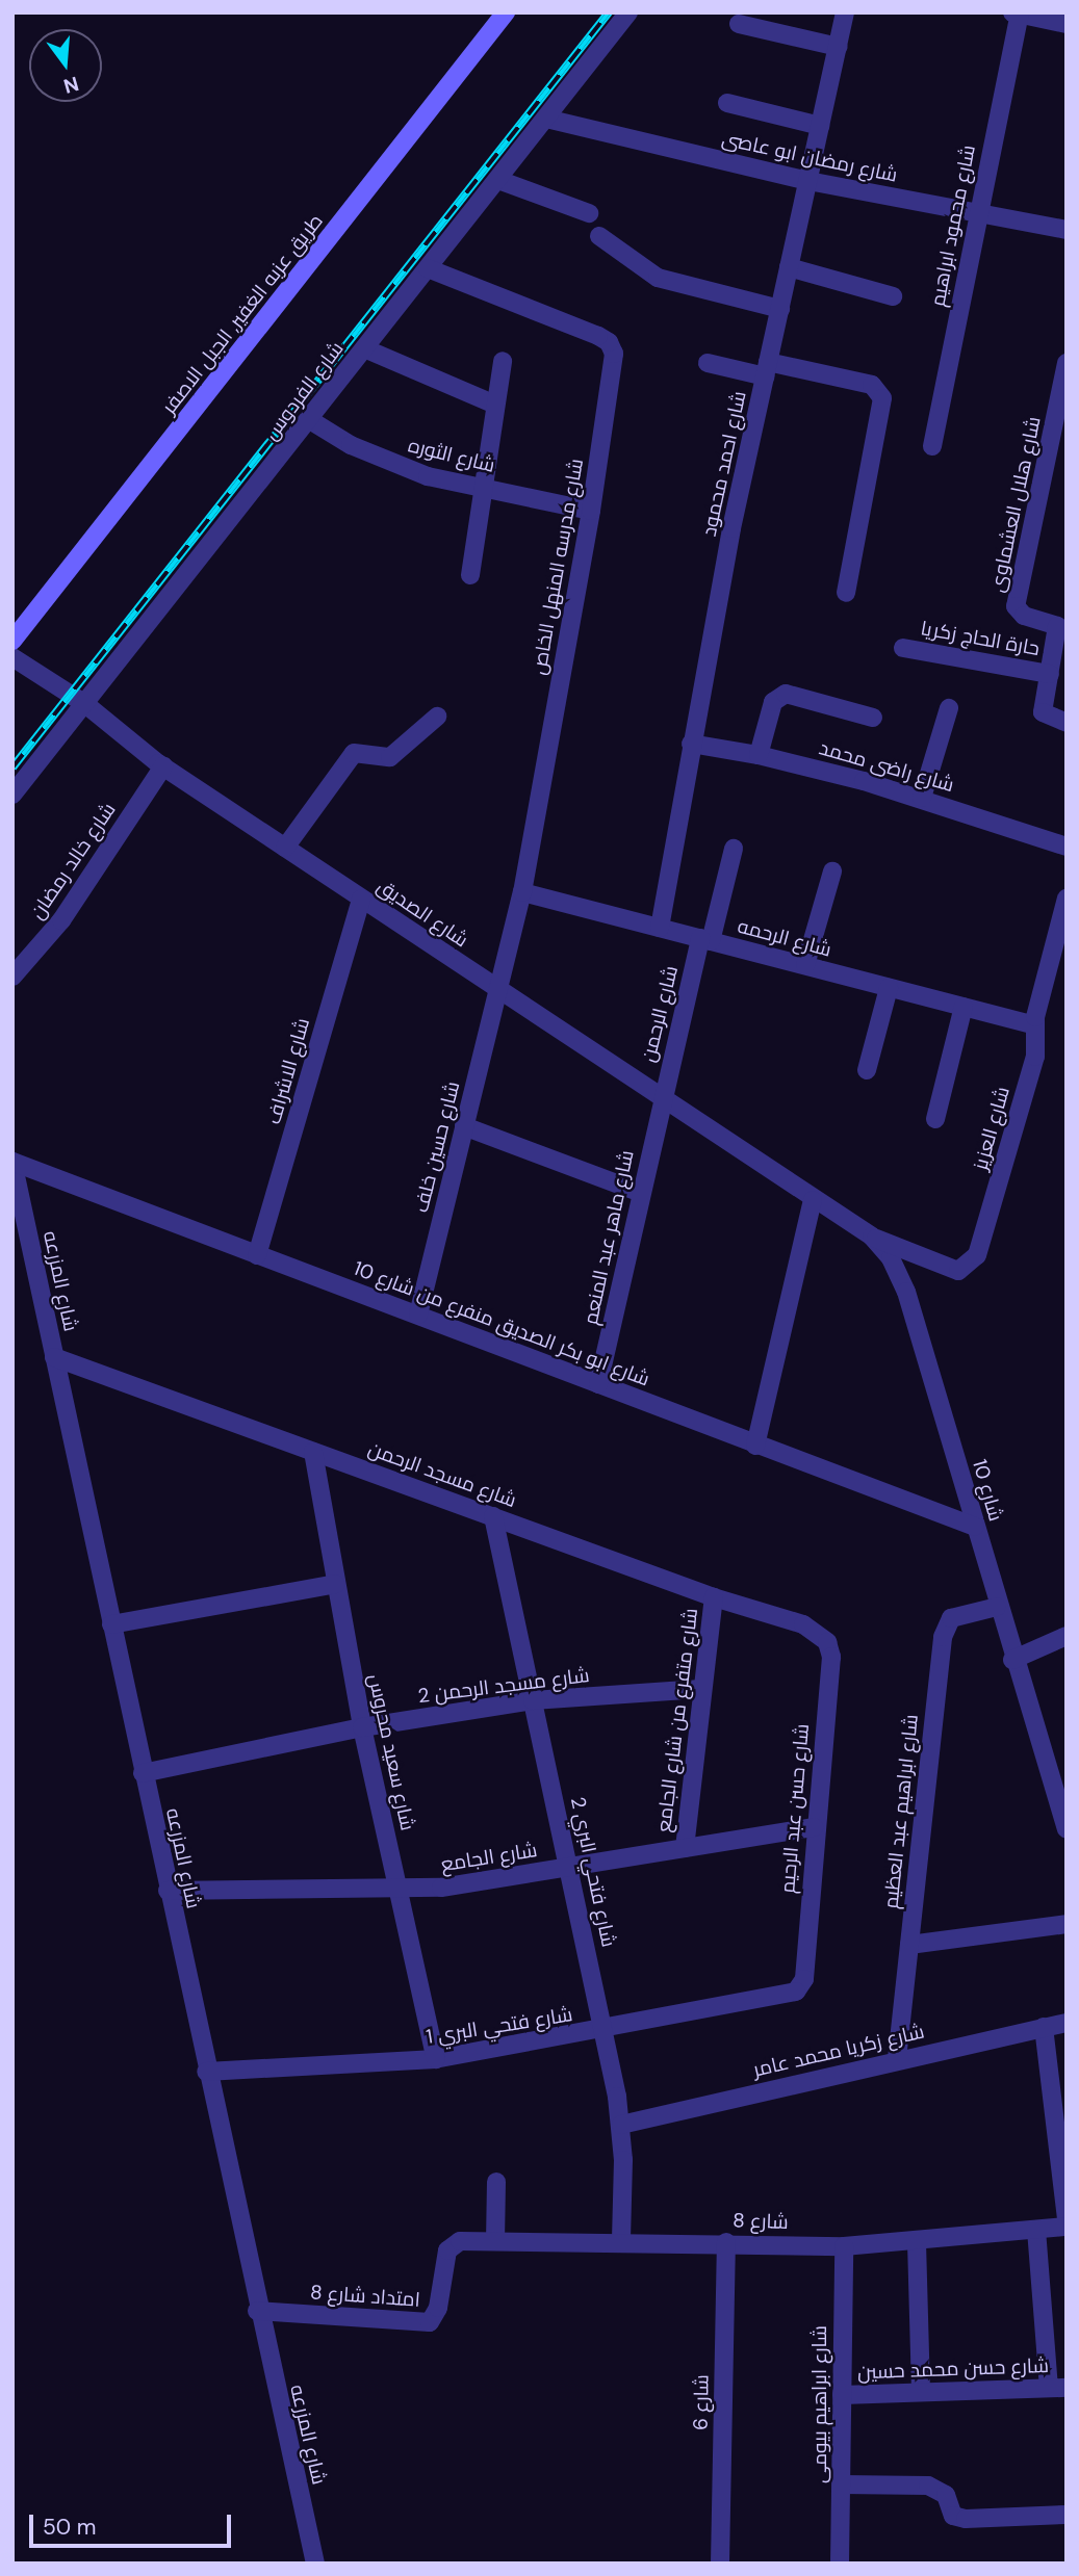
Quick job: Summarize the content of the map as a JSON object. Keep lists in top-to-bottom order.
{
  "streets": {
    "street": [
      "شارع رمضان ابو عاصى",
      "شارع محمود ابراهيم",
      "طريق عزبه الغفير, الجبل الاصفر",
      "شارع الفردوس",
      "شارع الثوره",
      "شارع احمد محمود",
      "شارع هلال العشماوى",
      "شارع مدرسه المنهل الخاص",
      "حارة الحاج زكريا",
      "شارع راضى محمد",
      "شارع خالد رمضان",
      "شارع الصديق",
      "شارع الرحمه",
      "شارع الرحمن",
      "شارع الاشراف",
      "شارع العزيز",
      "شارع حسين خلف",
      "شارع ماهر عبد المنعم",
      "شارع المزرعه",
      "شارع ابو بكر الصديق منفرع من شارع 10",
      "شارع مسجد الرحمن",
      "شارع 10",
      "شارع مسجد الرحمن 2",
      "شارع متفرع من شارع الجامع",
      "شارع سعيد محروس",
      "شارع حسن عبد الرحيم",
      "شارع ابراهيم عبد العظيم",
      "شارع الجامع",
      "شارع فتحي البري 2",
      "شارع فتحي البري 1",
      "شارع زكريا محمد عامر",
      "شارع 8",
      "امتداد شارع 8",
      "شارع حسن محمد حسين",
      "شارع 6",
      "شارع ابراهيم بيومى"
    ]
  },
  "crossings": [
    ["شارع رمضان ابو عاصى", "شارع محمود ابراهيم"],
    ["شارع رمضان ابو عاصى", "شارع الفردوس"],
    ["شارع رمضان ابو عاصى", "شارع احمد محمود"],
    ["شارع الفردوس", "شارع الثوره"],
    ["شارع الفردوس", "شارع مدرسه المنهل الخاص"],
    ["شارع الفردوس", "شارع الصديق"],
    ["شارع الثوره", "شارع مدرسه المنهل الخاص"],
    ["شارع احمد محمود", "شارع راضى محمد"],
    ["شارع احمد محمود", "شارع الرحمه"],
    ["شارع هلال العشماوى", "حارة الحاج زكريا"],
    ["شارع مدرسه المنهل الخاص", "شارع الصديق"],
    ["شارع مدرسه المنهل الخاص", "شارع الرحمه"],
    ["شارع مدرسه المنهل الخاص", "شارع حسين خلف"],
    ["شارع خالد رمضان", "شارع الصديق"],
    ["شارع الصديق", "شارع الرحمن"],
    ["شارع الصديق", "شارع الاشراف"],
    ["شارع الصديق", "شارع حسين خلف"],
    ["شارع الصديق", "شارع ماهر عبد المنعم"],
    ["شارع الصديق", "شارع 10"],
    ["شارع الرحمه", "شارع الرحمن"],
    ["شارع الرحمه", "شارع العزيز"],
    ["شارع الرحمن", "شارع ماهر عبد المنعم"],
    ["شارع الاشراف", "شارع ابو بكر الصديق منفرع من شارع 10"],
    ["شارع العزيز", "شارع 10"],
    ["شارع حسين خلف", "شارع ابو بكر الصديق منفرع من شارع 10"],
    ["شارع ماهر عبد المنعم", "شارع ابو بكر الصديق منفرع من شارع 10"],
    ["شارع المزرعه", "شارع ابو بكر الصديق منفرع من شارع 10"],
    ["شارع المزرعه", "شارع مسجد الرحمن"],
    ["شارع المزرعه", "شارع مسجد الرحمن 2"],
    ["شارع المزرعه", "شارع الجامع"],
    ["شارع المزرعه", "شارع فتحي البري 1"],
    ["شارع المزرعه", "امتداد شارع 8"],
    ["شارع ابو بكر الصديق منفرع من شارع 10", "شارع 10"],
    ["شارع مسجد الرحمن", "شارع متفرع من شارع الجامع"],
    ["شارع مسجد الرحمن", "شارع سعيد محروس"],
    ["شارع مسجد الرحمن", "شارع حسن عبد الرحيم"],
    ["شارع مسجد الرحمن", "شارع فتحي البري 2"],
    ["شارع 10", "شارع ابراهيم عبد العظيم"],
    ["شارع مسجد الرحمن 2", "شارع متفرع من شارع الجامع"],
    ["شارع مسجد الرحمن 2", "شارع سعيد محروس"],
    ["شارع مسجد الرحمن 2", "شارع فتحي البري 2"],
    ["شارع متفرع من شارع الجامع", "شارع الجامع"],
    ["شارع سعيد محروس", "شارع الجامع"],
    ["شارع سعيد محروس", "شارع فتحي البري 1"],
    ["شارع حسن عبد الرحيم", "شارع الجامع"],
    ["شارع حسن عبد الرحيم", "شارع فتحي البري 1"],
    ["شارع ابراهيم عبد العظيم", "شارع زكريا محمد عامر"],
    ["شارع الجامع", "شارع فتحي البري 2"],
    ["شارع فتحي البري 2", "شارع فتحي البري 1"],
    ["شارع فتحي البري 2", "شارع زكريا محمد عامر"],
    ["شارع فتحي البري 2", "شارع 8"],
    ["شارع 8", "امتداد شارع 8"],
    ["شارع 8", "شارع 6"],
    ["شارع 8", "شارع ابراهيم بيومى"],
    ["شارع حسن محمد حسين", "شارع ابراهيم بيومى"]
  ],
  "scale_bar": "50 m",
  "north": "bottom"
}
